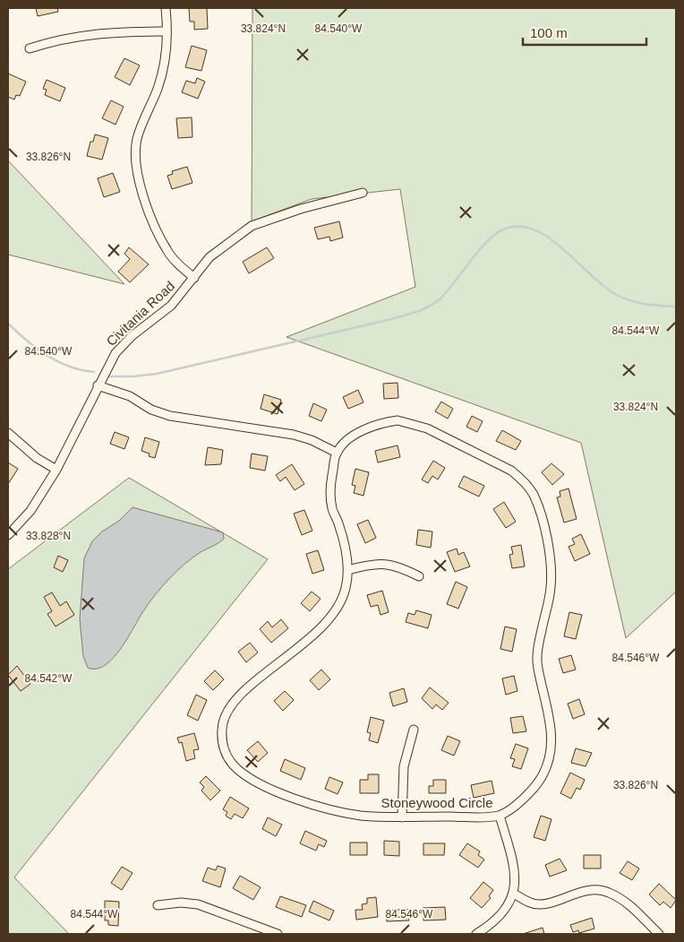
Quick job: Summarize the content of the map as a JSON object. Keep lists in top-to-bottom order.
{
  "streets": {
    "street": ["Civitania Road", "Stoneywood Circle"]
  },
  "scale_bar": "100 m",
  "coordinates": [
    "33.824°N",
    "84.540°W",
    "33.826°N",
    "84.544°W",
    "33.828°N",
    "84.546°W",
    "84.542°W"
  ]
}
